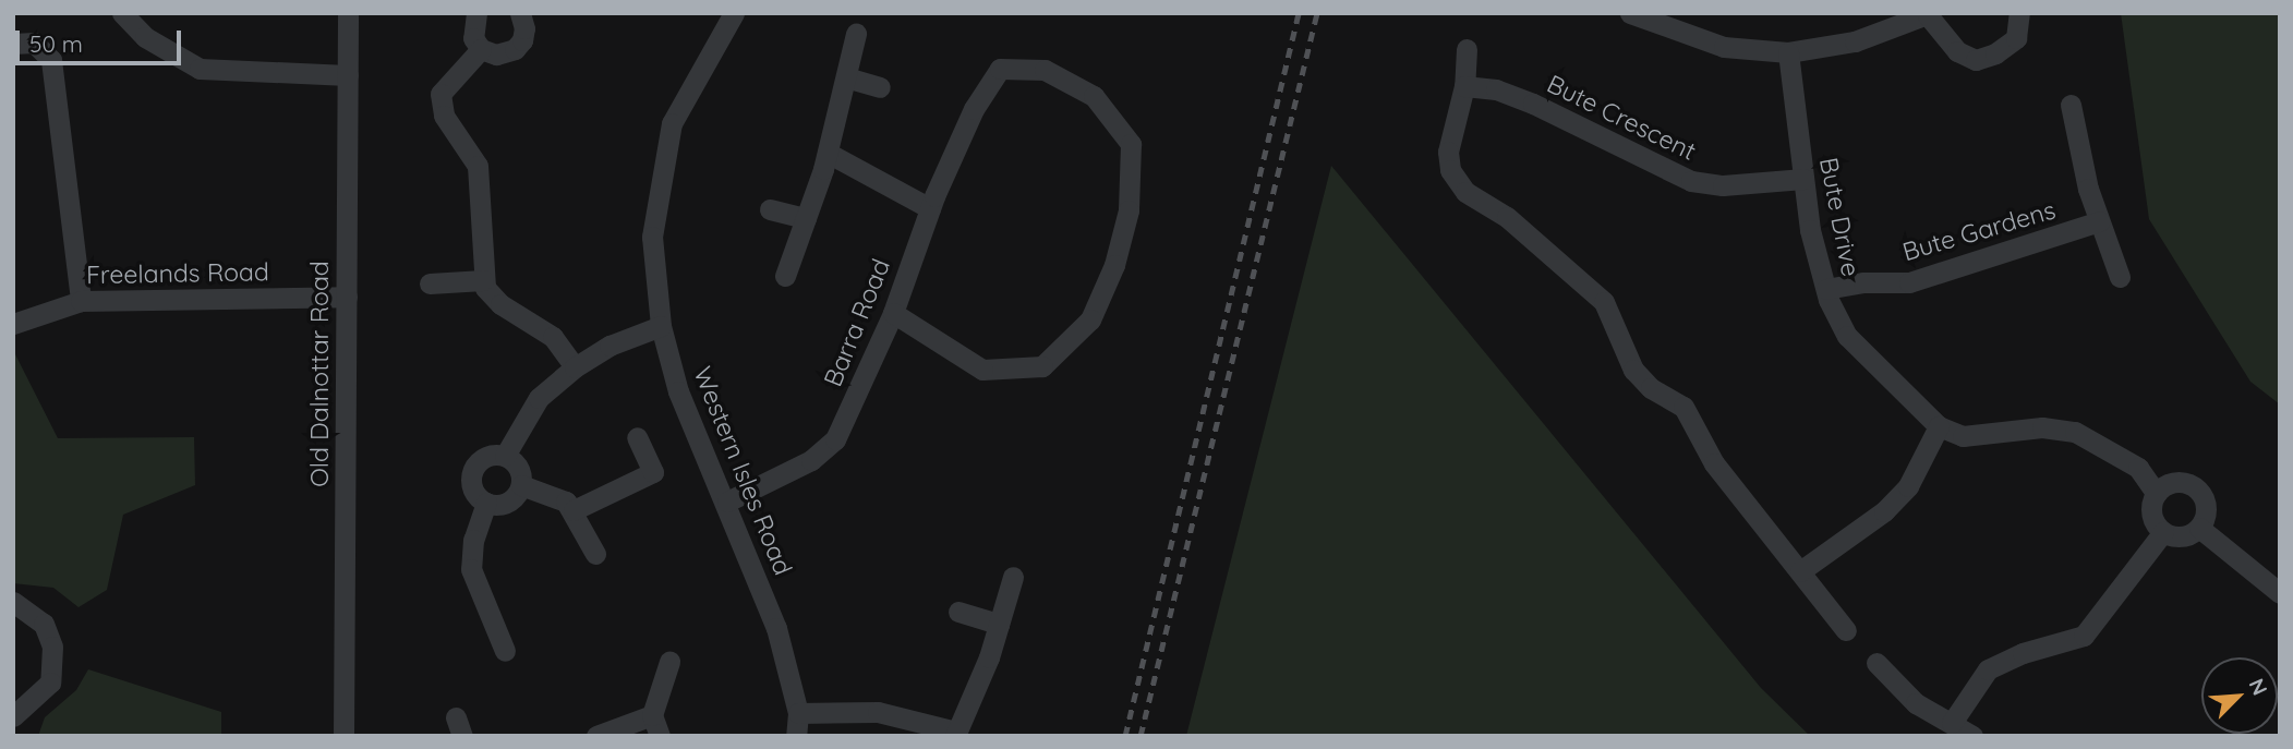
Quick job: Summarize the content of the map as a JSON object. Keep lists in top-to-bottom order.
{
  "streets": {
    "street": [
      "Bute Crescent",
      "Bute Drive",
      "Bute Gardens",
      "Freelands Road",
      "Barra Road",
      "Old Dalnottar Road",
      "Western Isles Road"
    ]
  },
  "crossings": [
    ["Bute Crescent", "Bute Drive"],
    ["Bute Drive", "Bute Gardens"],
    ["Freelands Road", "Old Dalnottar Road"],
    ["Barra Road", "Western Isles Road"]
  ],
  "scale_bar": "50 m",
  "north": "top right"
}
